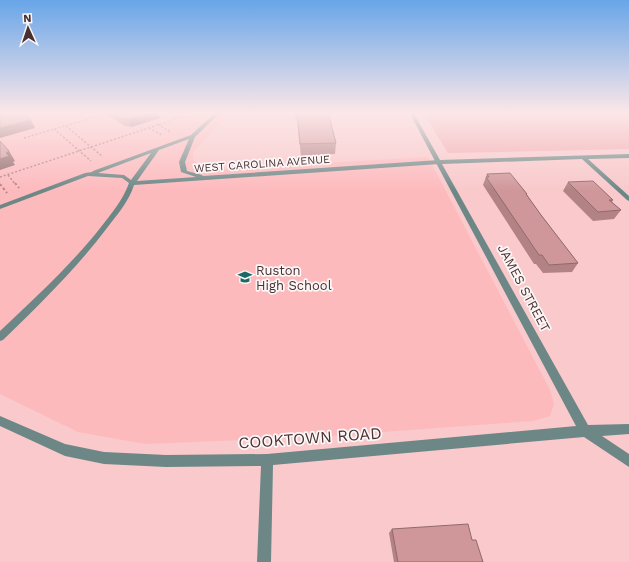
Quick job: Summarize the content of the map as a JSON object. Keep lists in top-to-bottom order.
{
  "streets": {
    "street": ["WEST CAROLINA AVENUE", "JAMES STREET", "COOKTOWN ROAD"]
  },
  "crossings": [
    ["WEST CAROLINA AVENUE", "JAMES STREET"],
    ["JAMES STREET", "COOKTOWN ROAD"]
  ],
  "places": {
    "school or university": ["Ruston High School"]
  },
  "north": "top"
}
